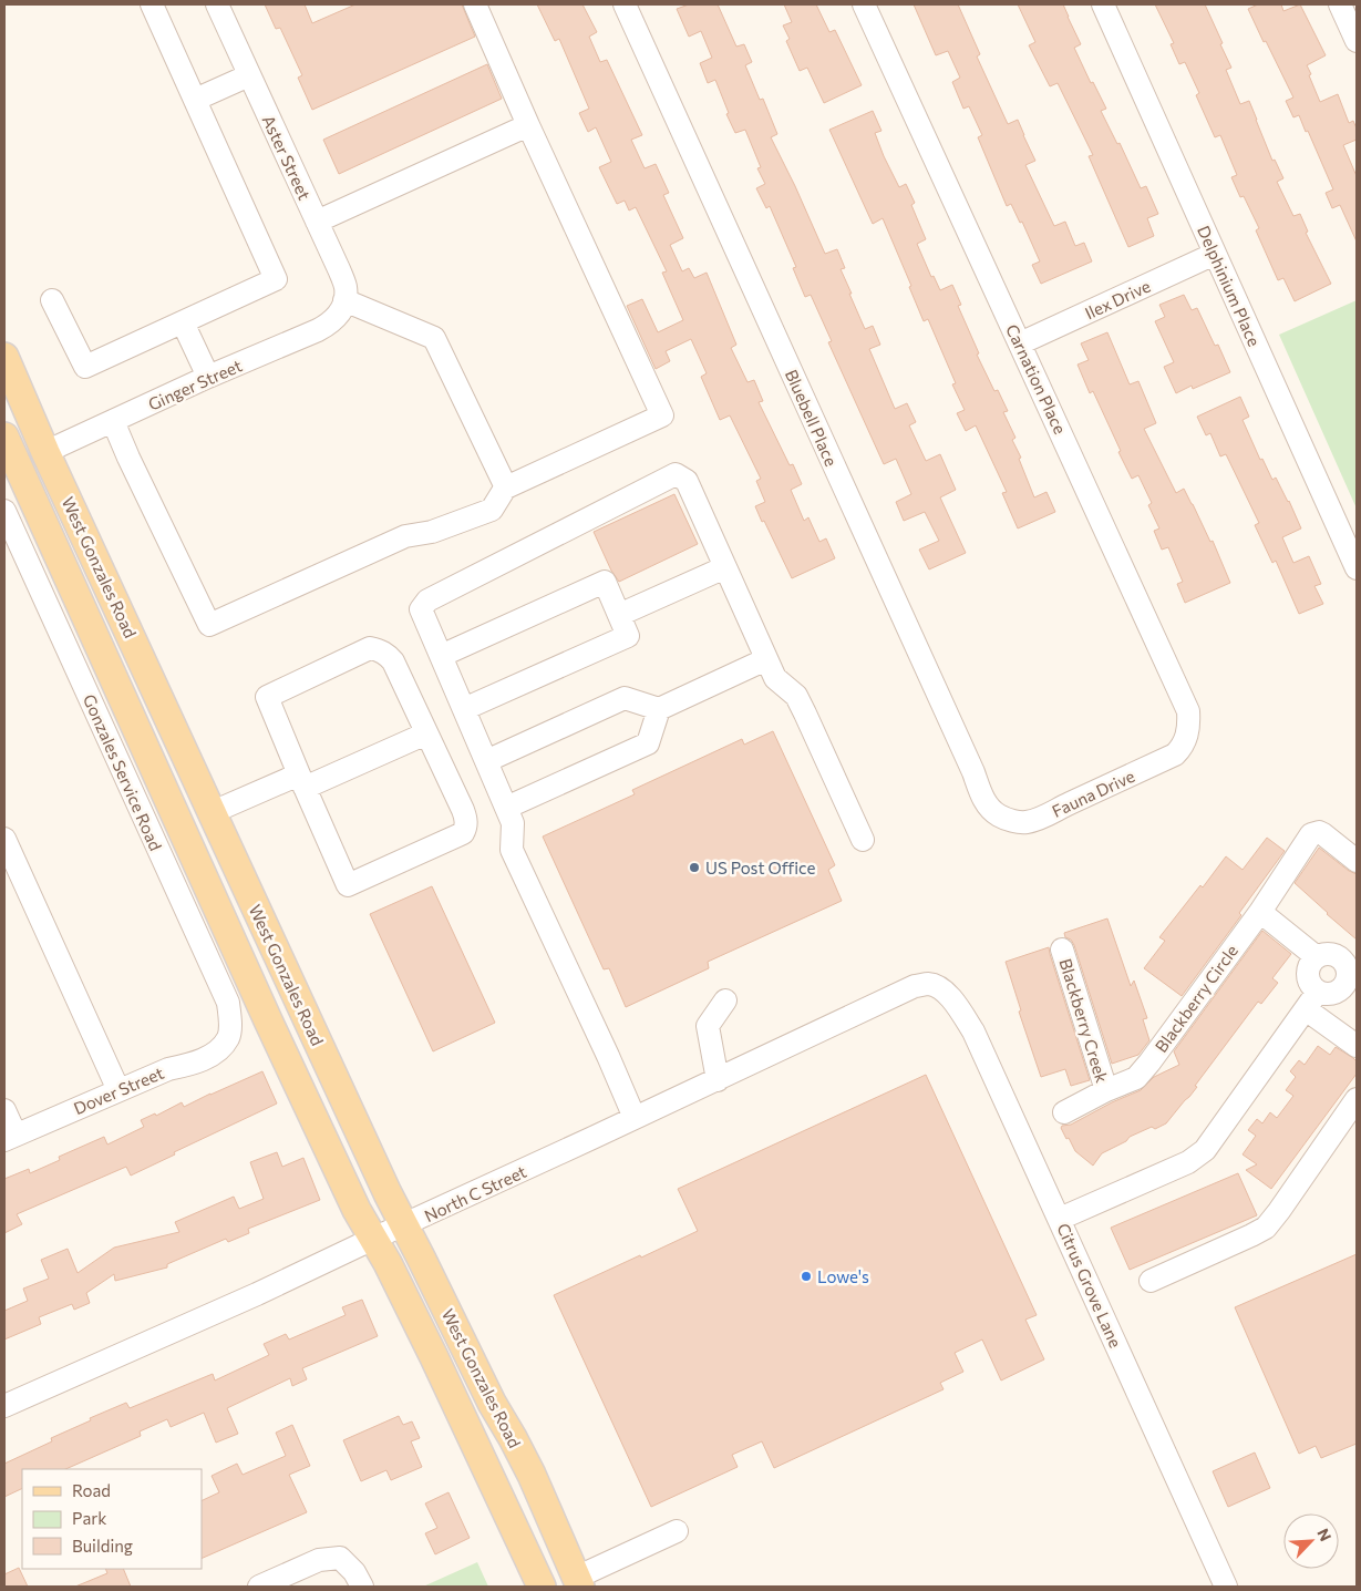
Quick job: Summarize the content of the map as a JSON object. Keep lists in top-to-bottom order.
{
  "streets": {
    "main road": ["West Gonzales Road"],
    "street": [
      "Aster Street",
      "Delphinium Place",
      "Ilex Drive",
      "Carnation Place",
      "Ginger Street",
      "Bluebell Place",
      "Gonzales Service Road",
      "Fauna Drive",
      "Blackberry Circle",
      "Blackberry Creek",
      "Dover Street",
      "North C Street",
      "Citrus Grove Lane"
    ]
  },
  "crossings": [
    ["Aster Street", "Ginger Street"],
    ["Delphinium Place", "Ilex Drive"],
    ["Ilex Drive", "Carnation Place"],
    ["Carnation Place", "Fauna Drive"],
    ["Ginger Street", "West Gonzales Road"],
    ["Bluebell Place", "Fauna Drive"],
    ["West Gonzales Road", "North C Street"],
    ["Gonzales Service Road", "Dover Street"],
    ["Blackberry Circle", "Blackberry Creek"],
    ["North C Street", "Citrus Grove Lane"]
  ],
  "places": ["US Post Office", "Lowe's"],
  "legend": ["Road", "Park", "Building"],
  "north": "top right"
}
